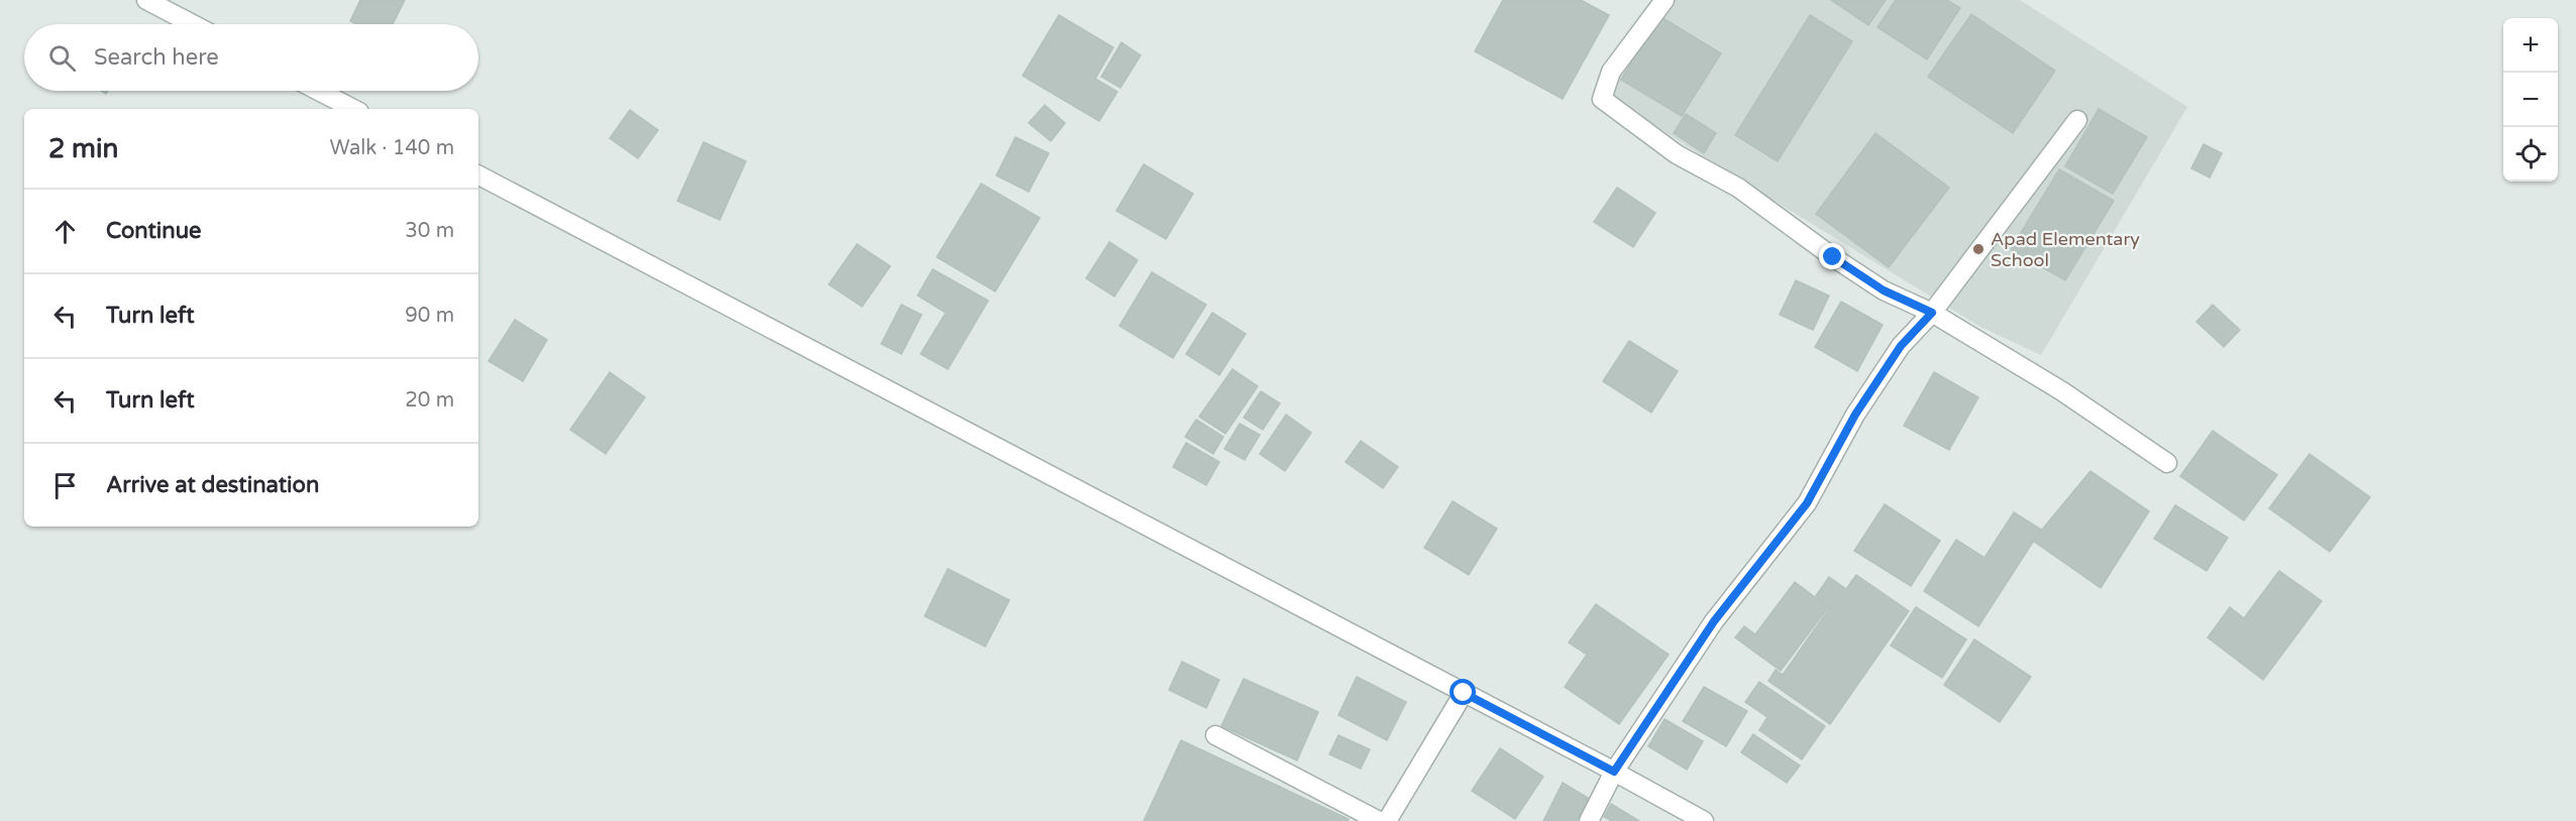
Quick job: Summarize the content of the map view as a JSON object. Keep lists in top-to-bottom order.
{
  "places": ["Apad Elementary School"],
  "page": {
    "map_buttons": ["+", "−"],
    "search": "Search here",
    "heading": ["2 min", "Walk · 140 m"],
    "list": [
      ["Continue", "30 m"],
      ["Turn left", "90 m"],
      ["Turn left", "20 m"],
      "Arrive at destination"
    ]
  }
}
